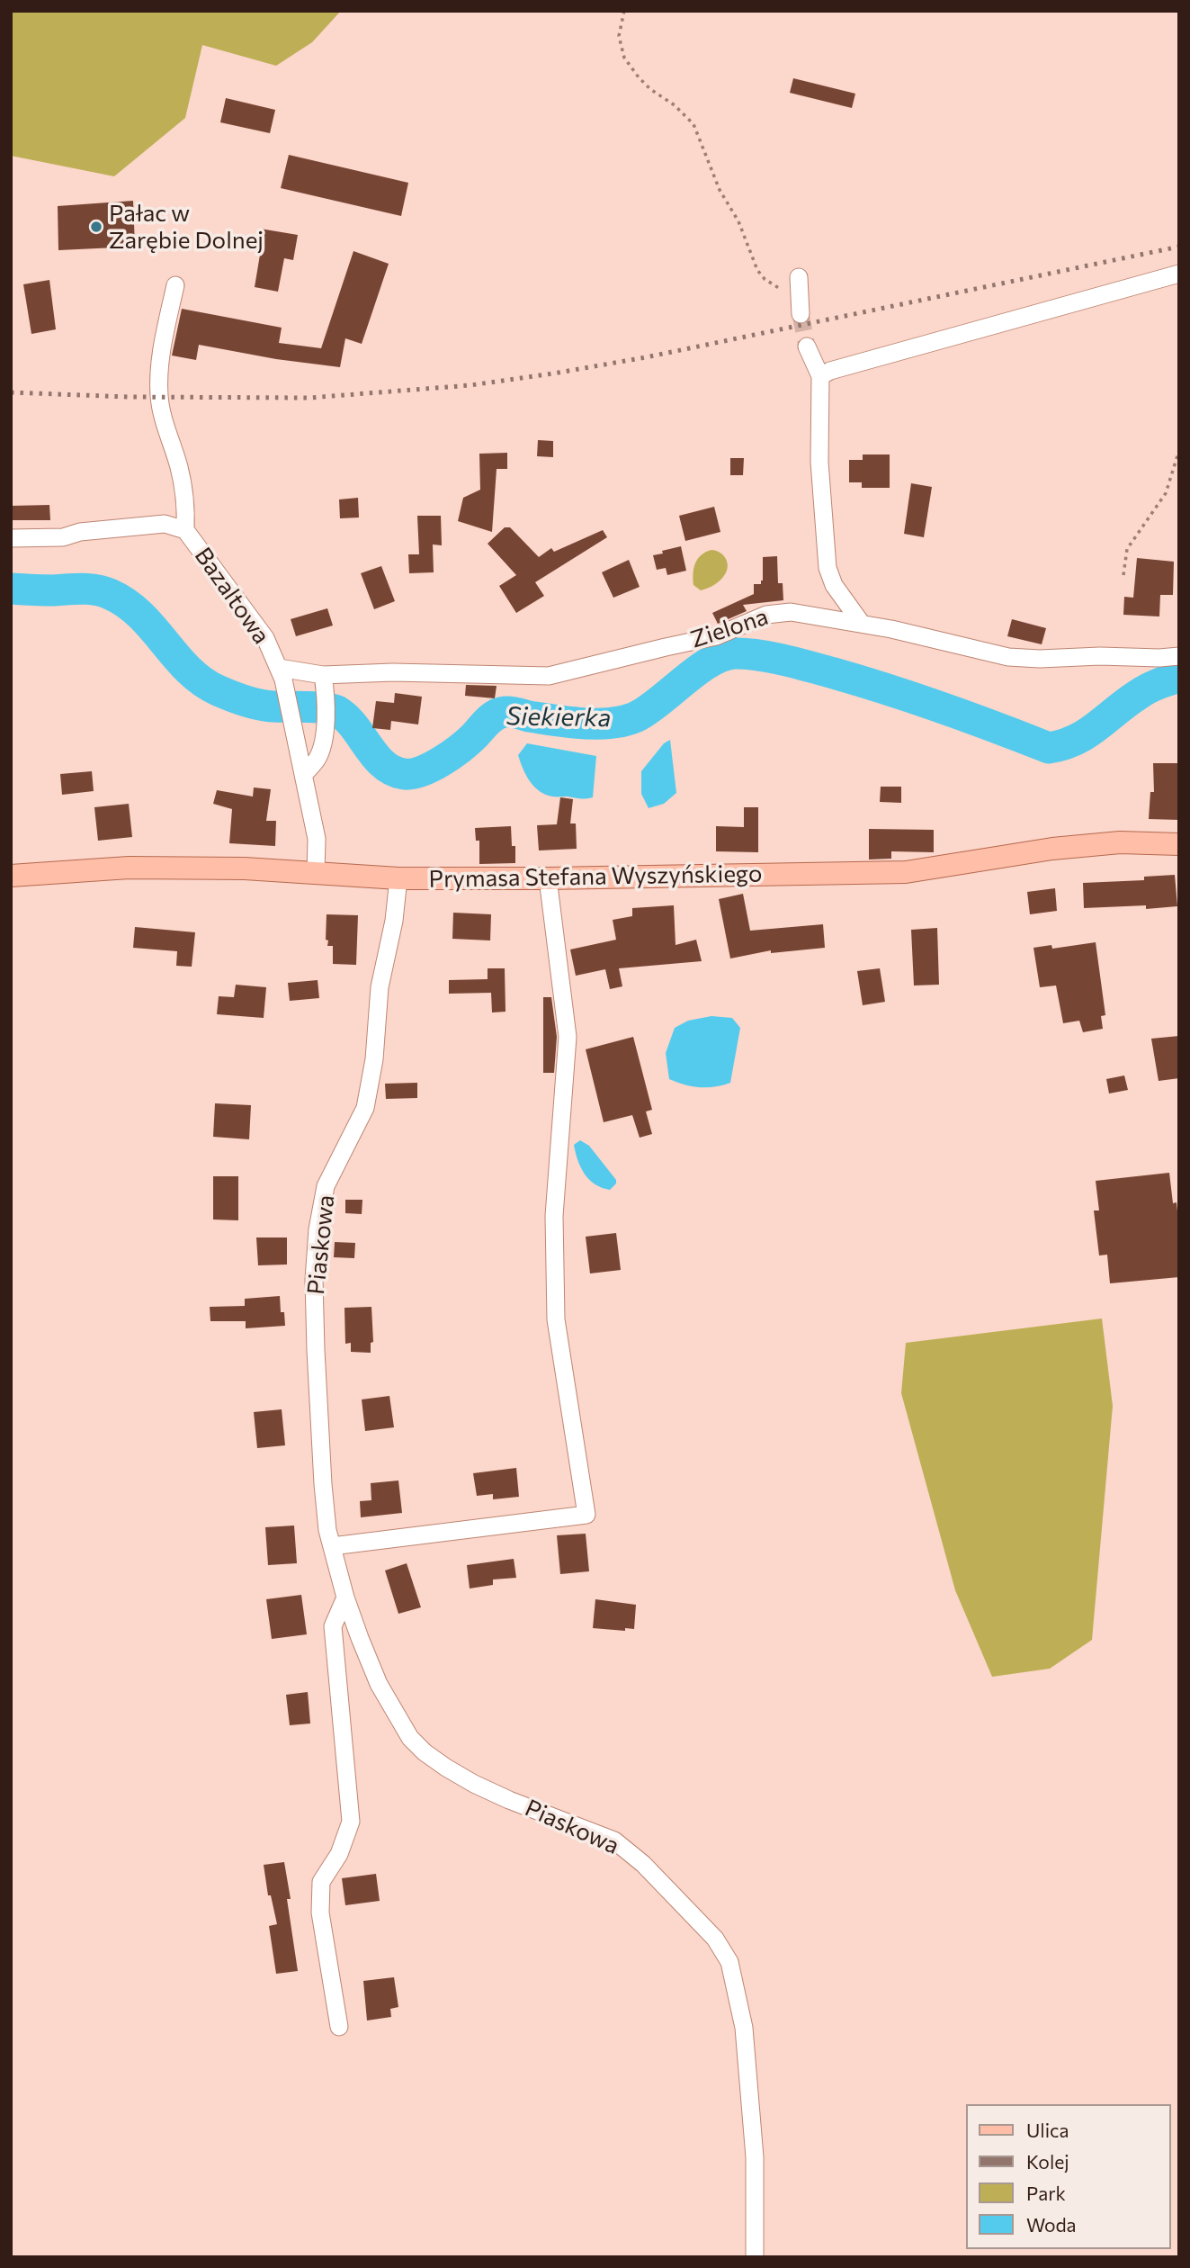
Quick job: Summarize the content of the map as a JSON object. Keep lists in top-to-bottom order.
{
  "streets": {
    "main road": ["Prymasa Stefana Wyszyńskiego"],
    "street": ["Bazaltowa", "Zielona", "Piaskowa"]
  },
  "crossings": [
    ["Bazaltowa", "Zielona"],
    ["Bazaltowa", "Prymasa Stefana Wyszyńskiego"],
    ["Prymasa Stefana Wyszyńskiego", "Piaskowa"]
  ],
  "water": ["Siekierka"],
  "places": ["Pałac w Zarębie Dolnej"],
  "legend": [
    "Ulica",
    "Kolej",
    "Park",
    "Woda"
  ]
}
